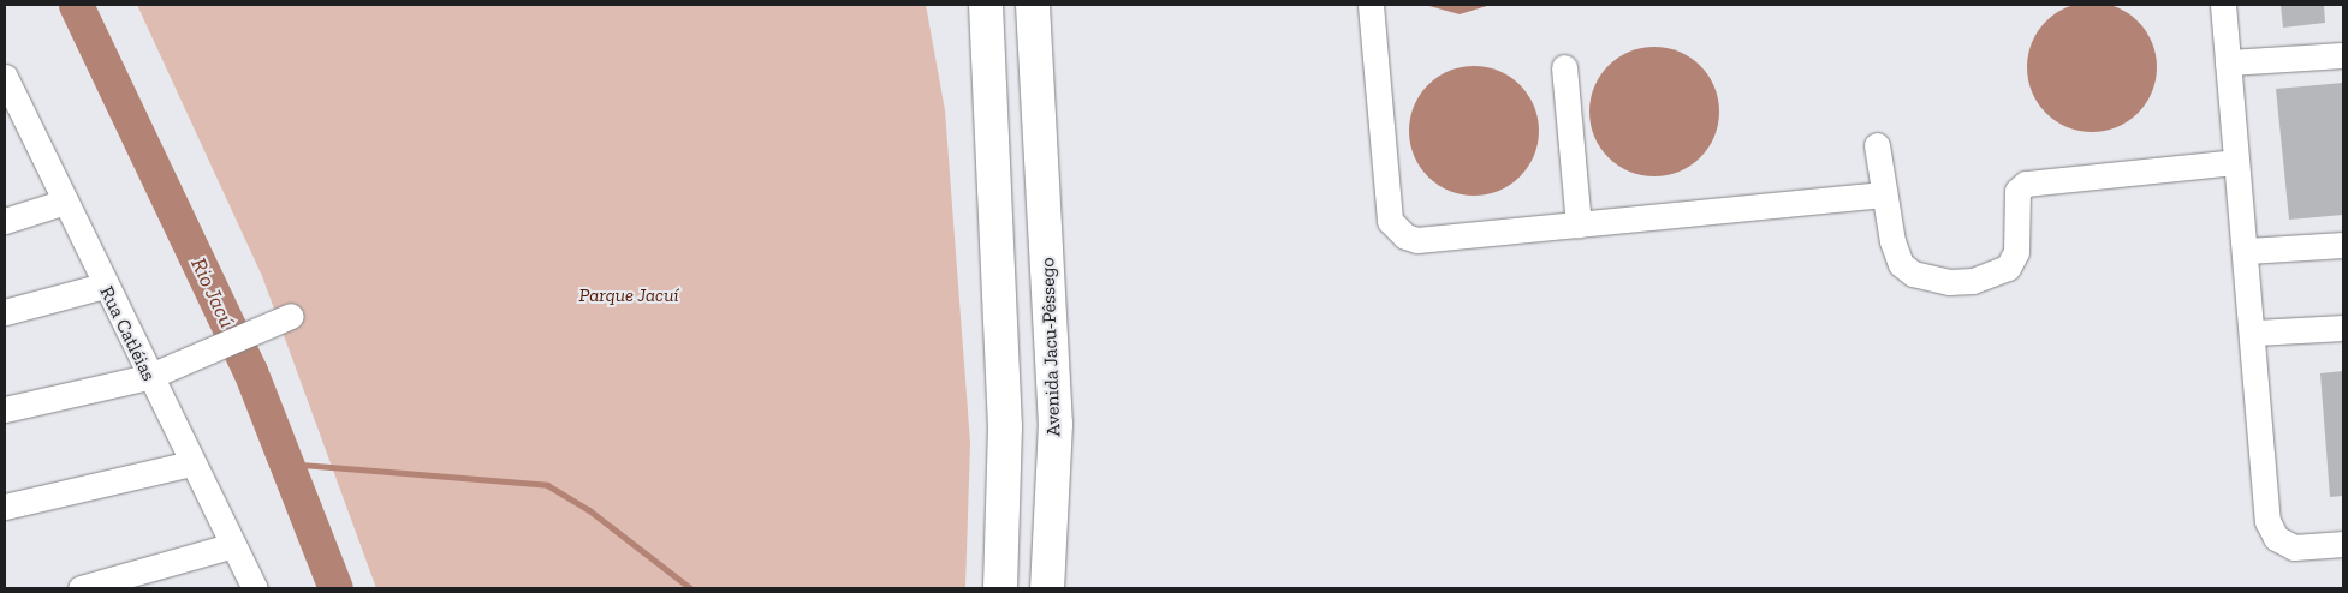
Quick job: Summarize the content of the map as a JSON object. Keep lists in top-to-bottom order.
{
  "streets": {
    "highway": ["Avenida Jacu-Pêssego"],
    "street": ["Rua Catléias"]
  },
  "water": ["Rio Jacú"],
  "parks": ["Parque Jacuí"]
}
